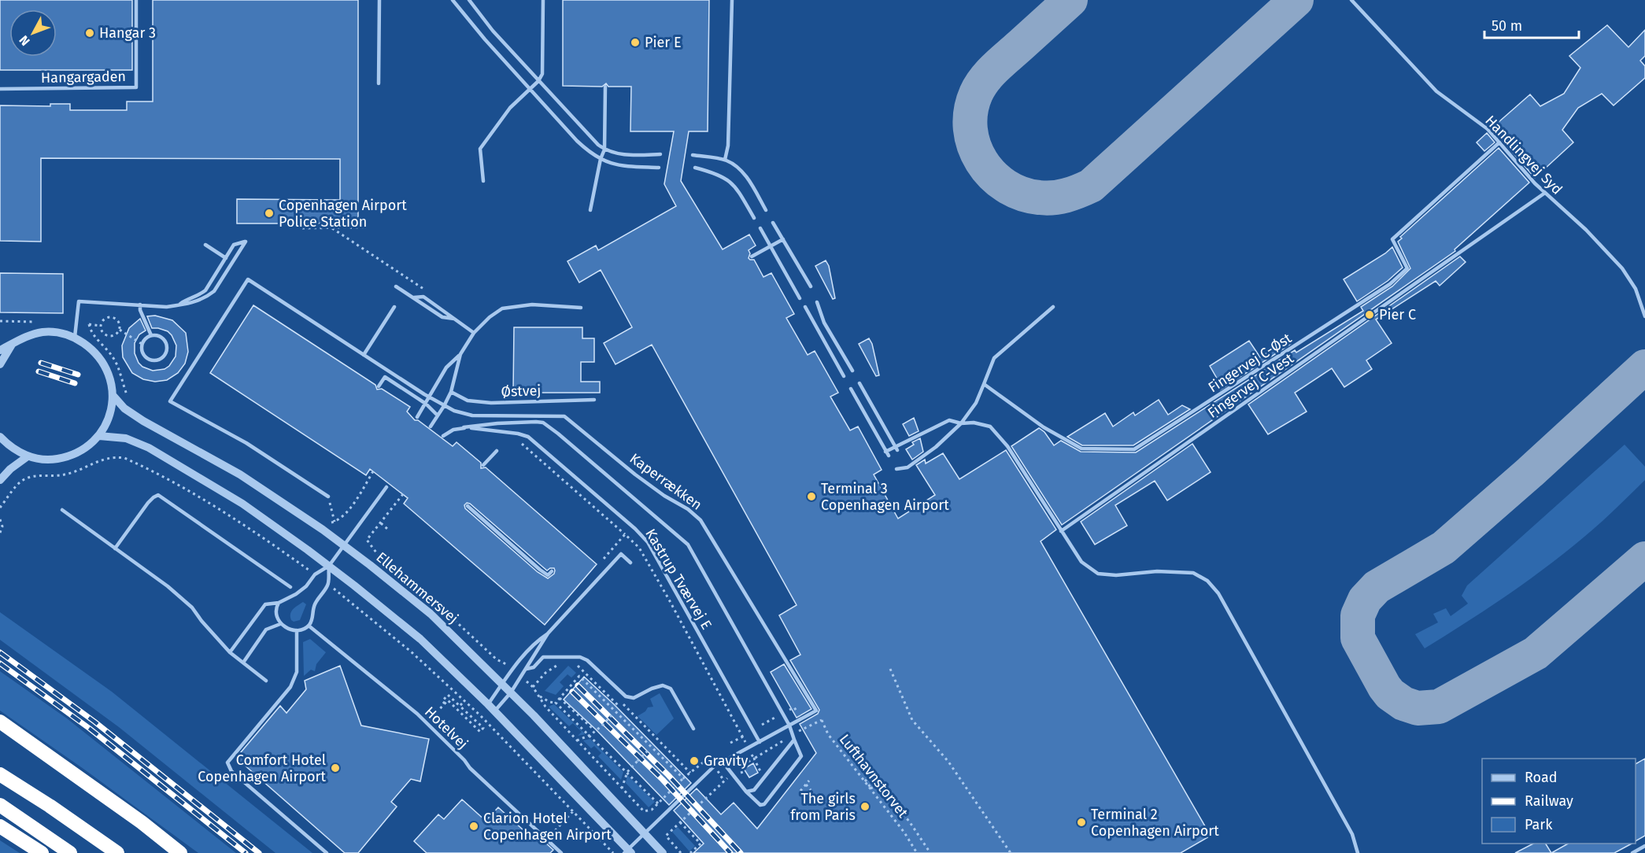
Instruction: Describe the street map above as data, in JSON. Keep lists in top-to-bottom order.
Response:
{
  "streets": {
    "street": ["Ellehammersvej"],
    "lane": [
      "Hangargaden",
      "Handlingvej Syd",
      "Fingervej C-Øst",
      "Fingervej C-Vest",
      "Østvej",
      "Kaperrækken",
      "Kastrup Tværvej E",
      "Hotelvej"
    ],
    "path": ["Lufthavnstorvet"]
  },
  "crossings": [
    ["Handlingvej Syd", "Fingervej C-Øst"],
    ["Handlingvej Syd", "Fingervej C-Vest"],
    ["Kaperrækken", "Lufthavnstorvet"]
  ],
  "places": [
    "Hangar 3",
    "Pier E",
    "Copenhagen Airport Police Station",
    "Pier C",
    "Terminal 3 Copenhagen Airport",
    "Gravity",
    "Comfort Hotel Copenhagen Airport",
    "The girls from Paris",
    "Terminal 2 Copenhagen Airport",
    "Clarion Hotel Copenhagen Airport"
  ],
  "legend": ["Road", "Railway", "Park"],
  "scale_bar": "50 m",
  "north": "bottom left"
}
